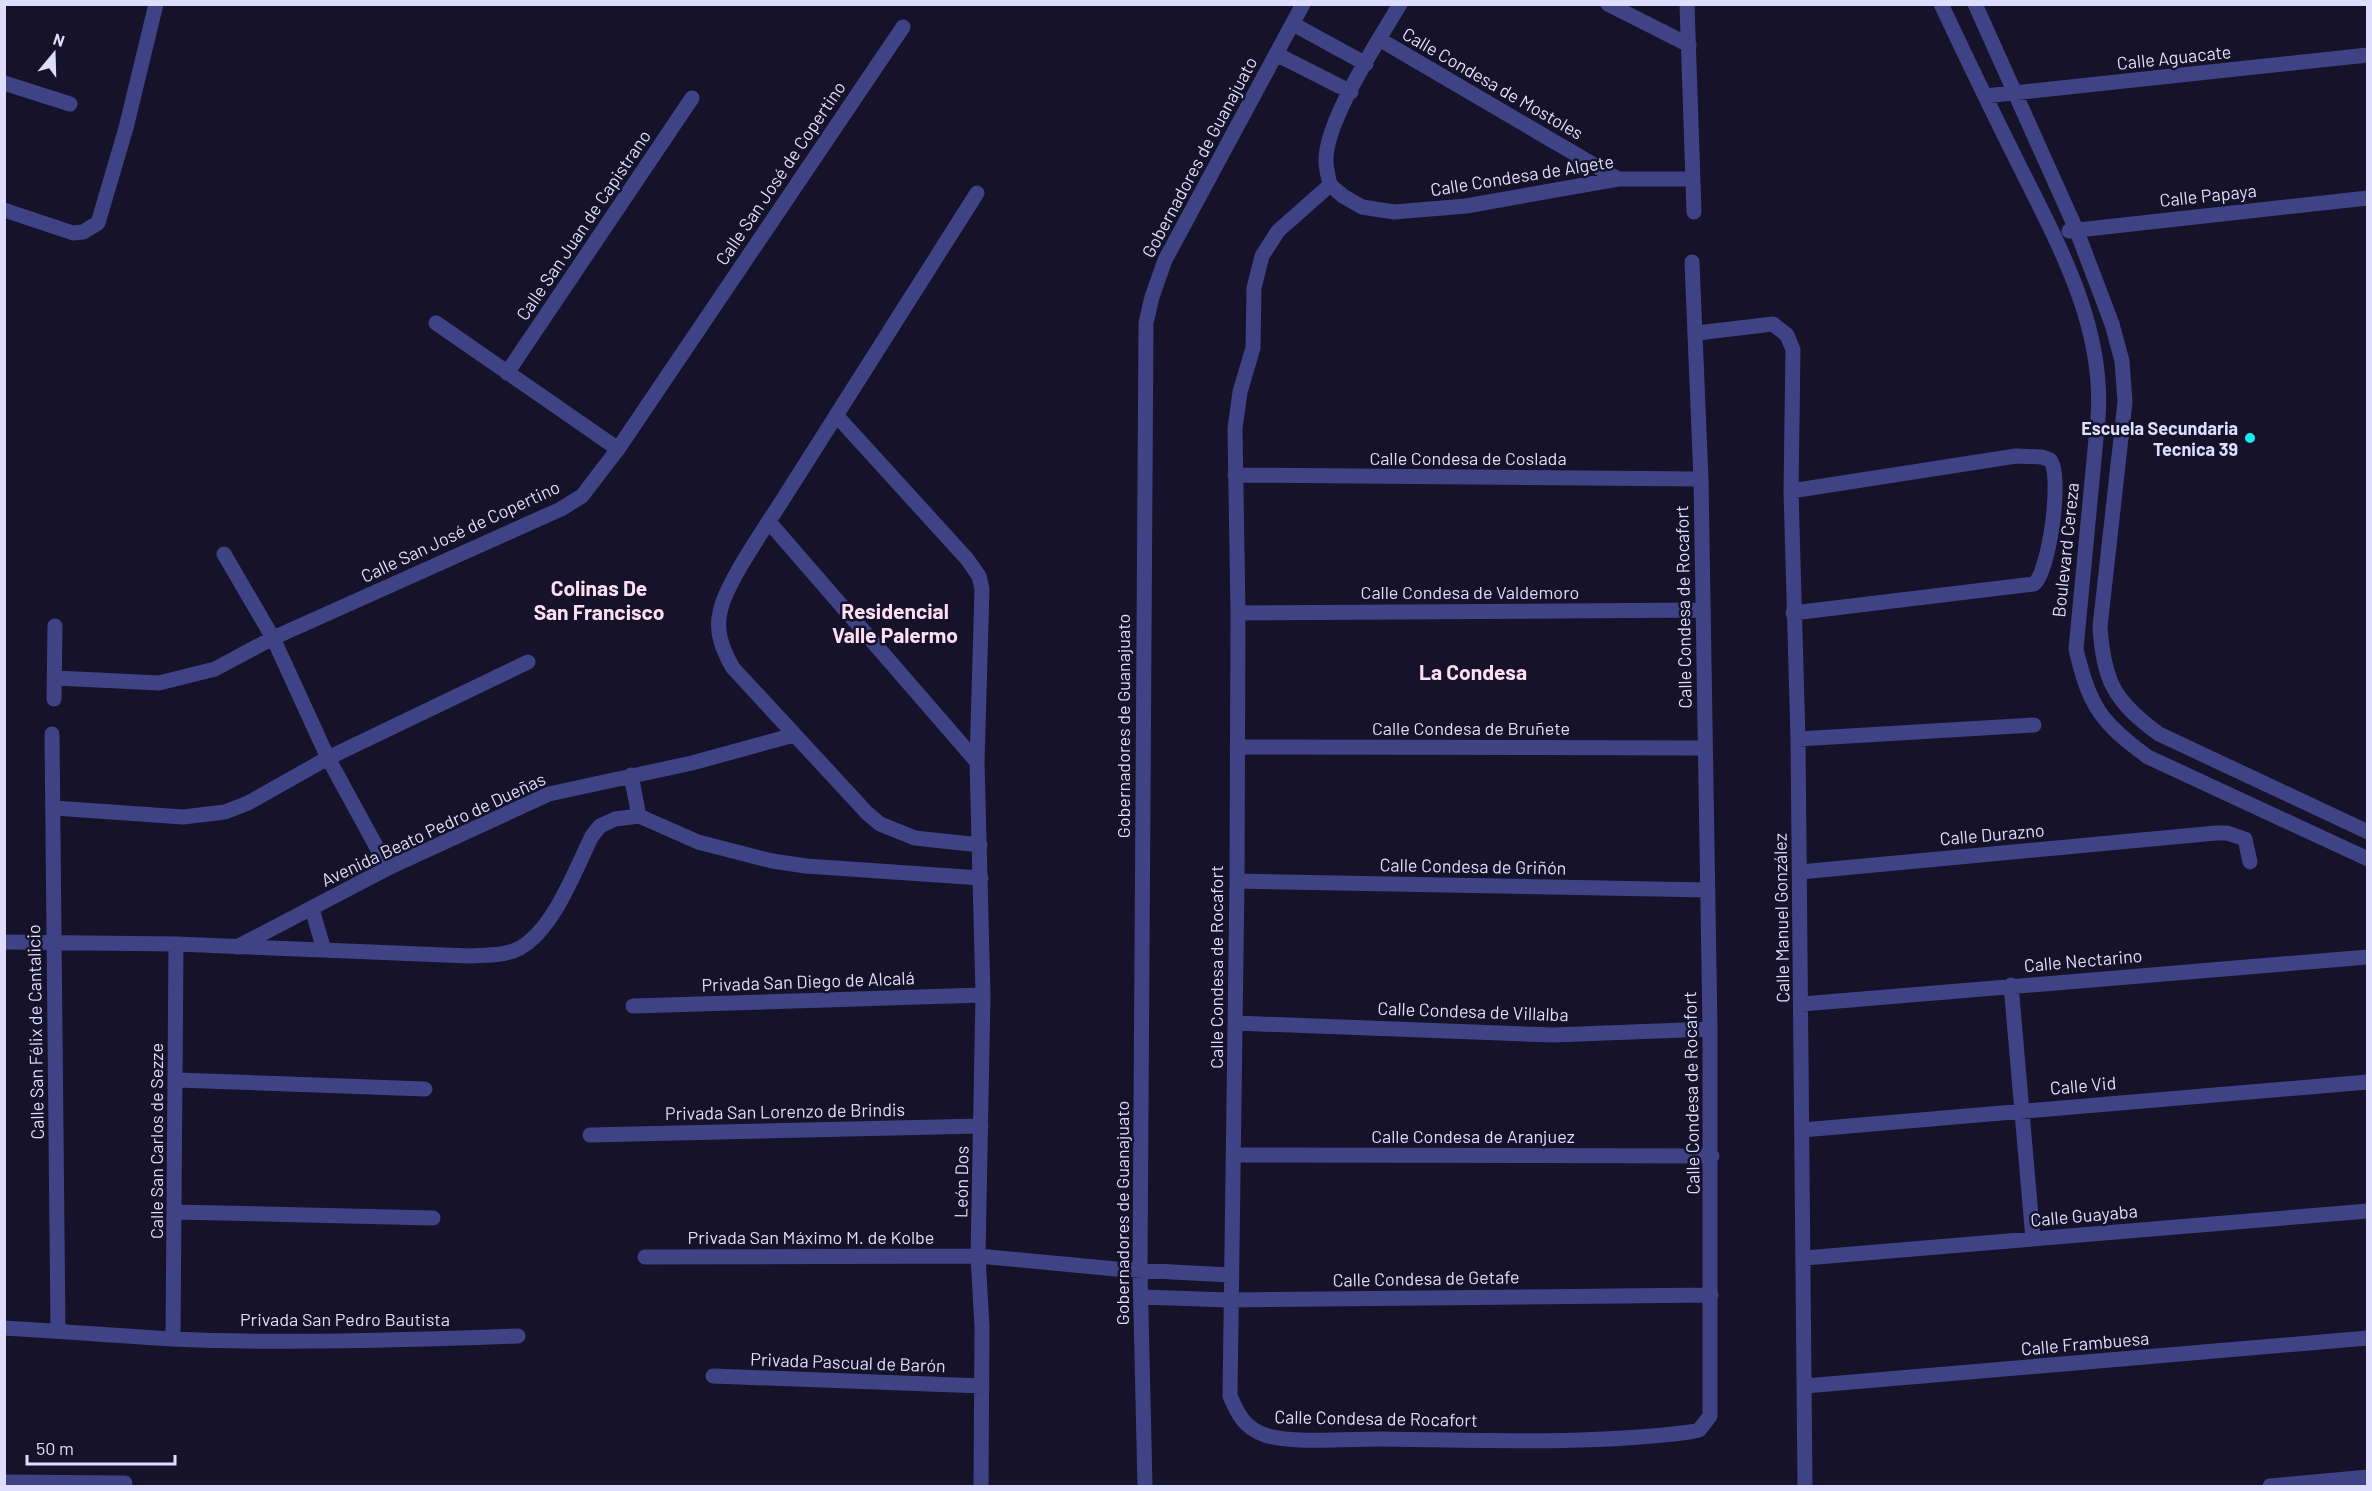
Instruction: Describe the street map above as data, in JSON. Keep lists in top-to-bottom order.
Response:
{
  "streets": {
    "street": [
      "Calle Aguacate",
      "Calle Condesa de Mostoles",
      "Gobernadores de Guanajuato",
      "Calle San José de Copertino",
      "Calle Condesa de Algete",
      "Calle Papaya",
      "Calle San Juan de Capistrano",
      "Calle Condesa de Coslada",
      "Boulevard Cereza",
      "Calle Condesa de Valdemoro",
      "Calle Condesa de Rocafort",
      "Calle Condesa de Bruñete",
      "Avenida Beato Pedro de Dueñas",
      "Calle Durazno",
      "Calle Condesa de Griñón",
      "Calle Manuel González",
      "Calle Nectarino",
      "Privada San Diego de Alcalá",
      "Calle Condesa de Villalba",
      "Calle San Félix de Cantalicio",
      "Calle Vid",
      "Privada San Lorenzo de Brindis",
      "Calle Condesa de Aranjuez",
      "Calle San Carlos de Sezze",
      "León Dos",
      "Calle Guayaba",
      "Privada San Máximo M. de Kolbe",
      "Calle Condesa de Getafe",
      "Privada San Pedro Bautista",
      "Calle Frambuesa",
      "Privada Pascual de Barón"
    ]
  },
  "crossings": [
    ["Calle Aguacate", "Boulevard Cereza"],
    ["Calle Condesa de Mostoles", "Calle Condesa de Algete"],
    ["Gobernadores de Guanajuato", "Privada San Máximo M. de Kolbe"],
    ["Gobernadores de Guanajuato", "Calle Condesa de Getafe"],
    ["Calle Condesa de Algete", "Calle Condesa de Rocafort"],
    ["Calle Papaya", "Boulevard Cereza"],
    ["Calle Condesa de Coslada", "Calle Condesa de Rocafort"],
    ["Calle Condesa de Valdemoro", "Calle Condesa de Rocafort"],
    ["Calle Condesa de Rocafort", "Calle Condesa de Bruñete"],
    ["Calle Condesa de Rocafort", "Calle Condesa de Griñón"],
    ["Calle Condesa de Rocafort", "Calle Manuel González"],
    ["Calle Condesa de Rocafort", "Calle Condesa de Villalba"],
    ["Calle Condesa de Rocafort", "Calle Condesa de Aranjuez"],
    ["Calle Condesa de Rocafort", "Calle Condesa de Getafe"],
    ["Avenida Beato Pedro de Dueñas", "Calle San Félix de Cantalicio"],
    ["Avenida Beato Pedro de Dueñas", "Calle San Carlos de Sezze"],
    ["Calle Durazno", "Calle Manuel González"],
    ["Calle Manuel González", "Calle Nectarino"],
    ["Calle Manuel González", "Calle Vid"],
    ["Calle Manuel González", "Calle Guayaba"],
    ["Calle Manuel González", "Calle Frambuesa"],
    ["Privada San Diego de Alcalá", "León Dos"],
    ["Calle San Félix de Cantalicio", "Privada San Pedro Bautista"],
    ["Privada San Lorenzo de Brindis", "León Dos"],
    ["Calle San Carlos de Sezze", "Privada San Pedro Bautista"],
    ["León Dos", "Privada San Máximo M. de Kolbe"],
    ["León Dos", "Privada Pascual de Barón"]
  ],
  "districts": ["Colinas De San Francisco", "Residencial Valle Palermo", "La Condesa"],
  "places": ["Escuela Secundaria Tecnica 39"],
  "scale_bar": "50 m",
  "north": "top"
}
